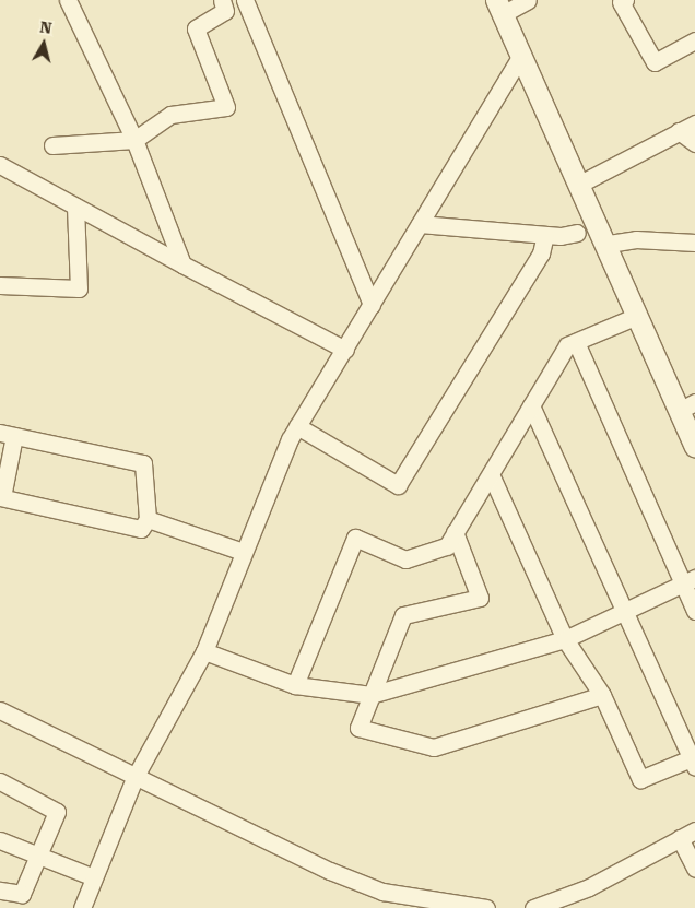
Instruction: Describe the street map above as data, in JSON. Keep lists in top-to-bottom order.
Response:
{
  "north": "top"
}
